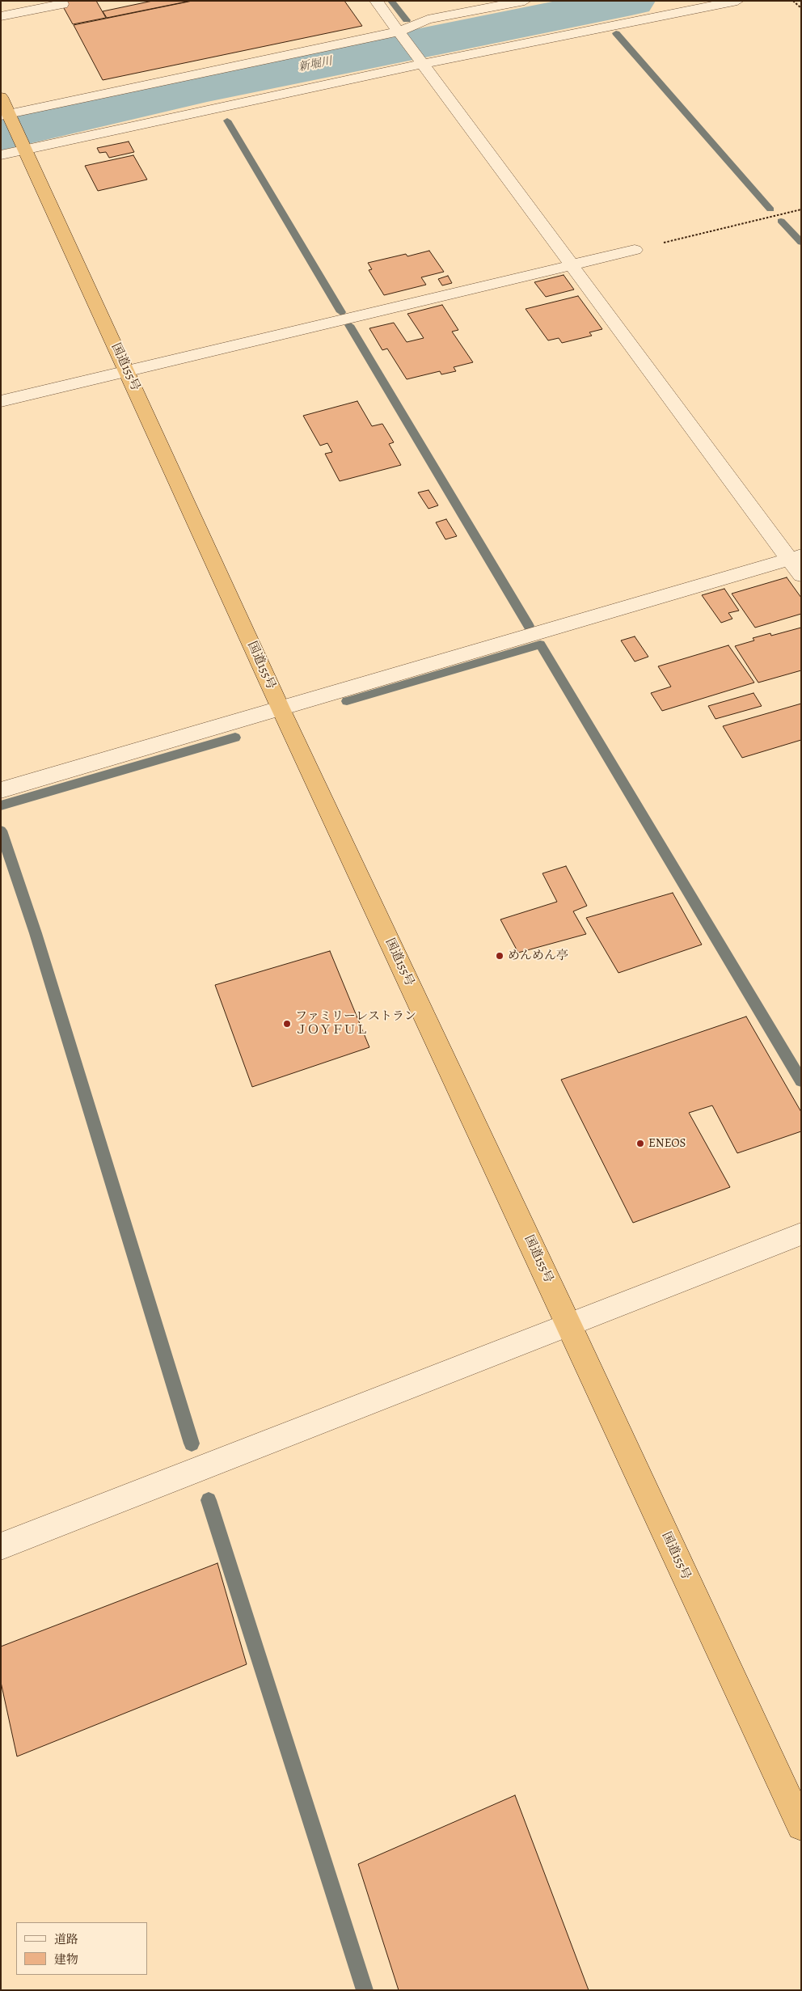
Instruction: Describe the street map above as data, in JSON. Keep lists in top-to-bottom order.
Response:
{
  "streets": {
    "highway": ["国道155号"]
  },
  "water": ["新堀川"],
  "places": ["めんめん亭", "ファミリーレストラン ＪＯＹＦＵＬ", "ENEOS"],
  "legend": ["道路", "建物"]
}
